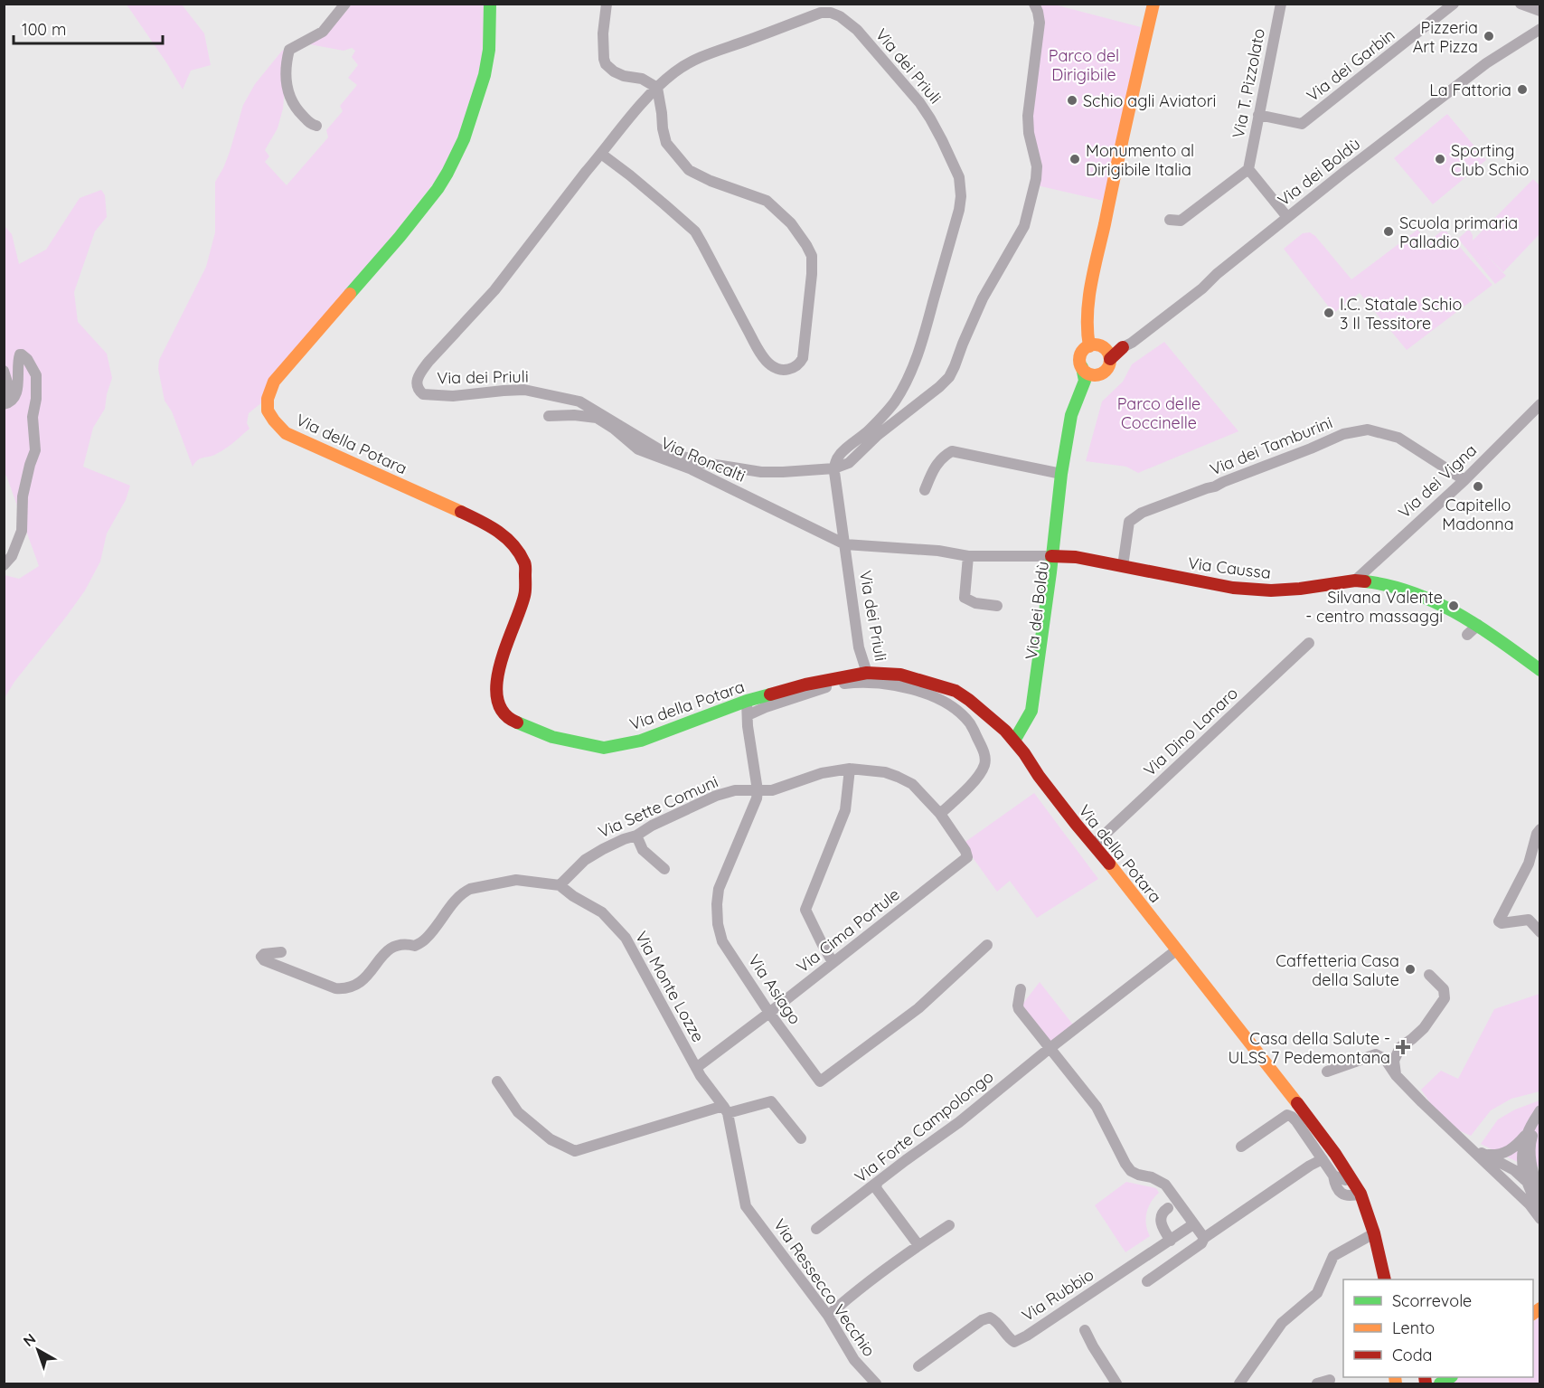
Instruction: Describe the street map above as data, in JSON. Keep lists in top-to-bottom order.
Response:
{
  "streets": {
    "street": [
      "Via dei Garbin",
      "Via dei Priuli",
      "Via T. Pizzolato",
      "Via dei Boldù",
      "Via della Potara",
      "Via dei Tamburini",
      "Via Roncalti",
      "Via dei Vigna",
      "Via Caussa",
      "Via Dino Lanaro",
      "Via Sette Comuni",
      "Via Cima Portule",
      "Via Monte Lozze",
      "Via Asiago",
      "Via Forte Campolongo",
      "Via Ressecco Vecchio",
      "Via Rubbio"
    ]
  },
  "crossings": [
    ["Via dei Garbin", "Via T. Pizzolato"],
    ["Via dei Priuli", "Via della Potara"],
    ["Via dei Priuli", "Via Roncalti"],
    ["Via dei Priuli", "Via Caussa"],
    ["Via dei Boldù", "Via della Potara"],
    ["Via dei Boldù", "Via Caussa"],
    ["Via della Potara", "Via Dino Lanaro"],
    ["Via della Potara", "Via Asiago"],
    ["Via della Potara", "Via Forte Campolongo"],
    ["Via dei Tamburini", "Via dei Vigna"],
    ["Via dei Tamburini", "Via Caussa"],
    ["Via Roncalti", "Via Caussa"],
    ["Via dei Vigna", "Via Caussa"],
    ["Via Sette Comuni", "Via Cima Portule"],
    ["Via Sette Comuni", "Via Monte Lozze"],
    ["Via Sette Comuni", "Via Asiago"],
    ["Via Cima Portule", "Via Monte Lozze"],
    ["Via Cima Portule", "Via Asiago"],
    ["Via Monte Lozze", "Via Ressecco Vecchio"]
  ],
  "parks": ["Parco del Dirigibile", "Parco delle Coccinelle"],
  "places": {
    "other": [
      "Pizzeria Art Pizza",
      "La Fattoria",
      "Schio agli Aviatori",
      "Monumento al Dirigibile Italia",
      "Sporting Club Schio",
      "Scuola primaria Palladio",
      "I.C. Statale Schio 3 Il Tessitore",
      "Capitello Madonna",
      "Silvana Valente - centro massaggi",
      "Caffetteria Casa della Salute"
    ],
    "health": ["Casa della Salute - ULSS 7 Pedemontana"]
  },
  "legend": ["Scorrevole", "Lento", "Coda"],
  "scale_bar": "100 m",
  "north": "top left"
}
